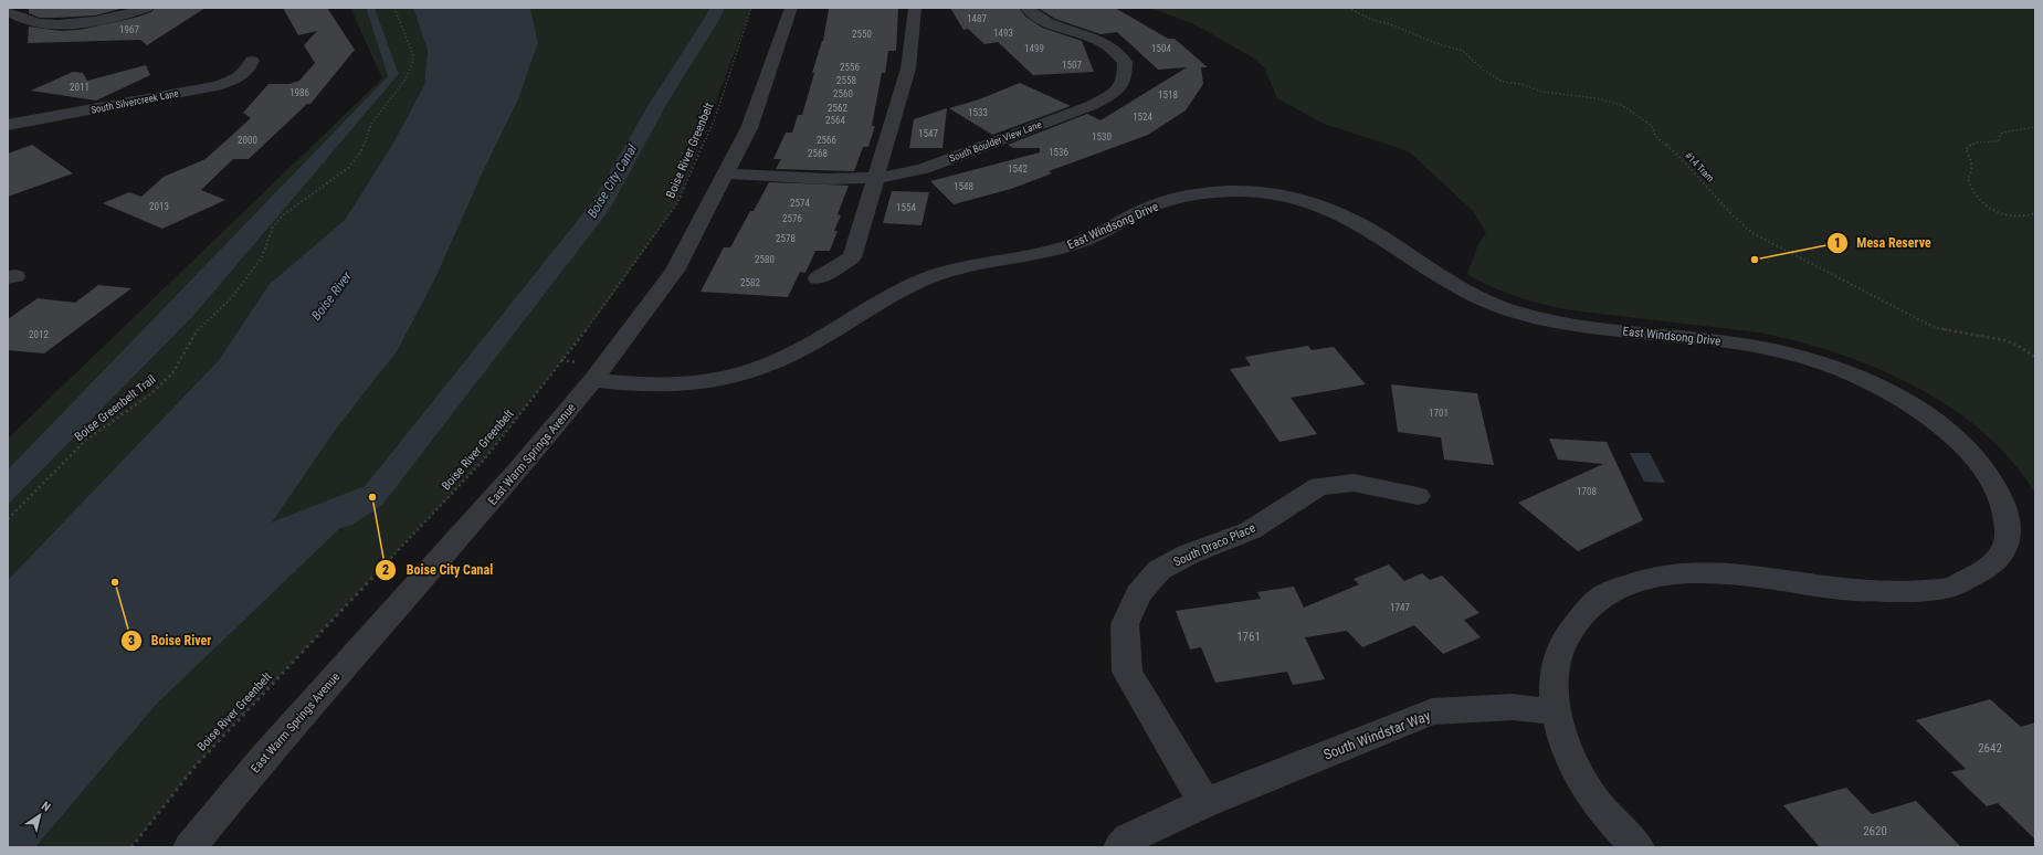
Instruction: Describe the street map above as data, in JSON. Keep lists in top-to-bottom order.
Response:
{
  "streets": {
    "street": [
      "South Silvercreek Lane",
      "South Boulder View Lane",
      "East Windsong Drive",
      "East Warm Springs Avenue",
      "South Draco Place",
      "South Windstar Way"
    ],
    "path": ["Boise River Greenbelt", "#14 Tram", "Boise Greenbelt Trail"]
  },
  "crossings": [
    ["South Boulder View Lane", "East Warm Springs Avenue"],
    ["East Windsong Drive", "East Warm Springs Avenue"],
    ["East Windsong Drive", "South Windstar Way"],
    ["South Draco Place", "South Windstar Way"]
  ],
  "water": ["Boise City Canal", "Boise River"],
  "places": ["Mesa Reserve", "Boise City Canal", "Boise River"],
  "house_numbers": [
    "1487",
    "1967",
    "1493",
    "2550",
    "1499",
    "1504",
    "1507",
    "2556",
    "2558",
    "2011",
    "1986",
    "2560",
    "1518",
    "2562",
    "1533",
    "1524",
    "2564",
    "1547",
    "1530",
    "2000",
    "2566",
    "1536",
    "2568",
    "1542",
    "1548",
    "2574",
    "2013",
    "1554",
    "2576",
    "2578",
    "2580",
    "2582",
    "2012",
    "1701",
    "1708",
    "1747",
    "1761",
    "2642",
    "2620"
  ],
  "north": "top right"
}
